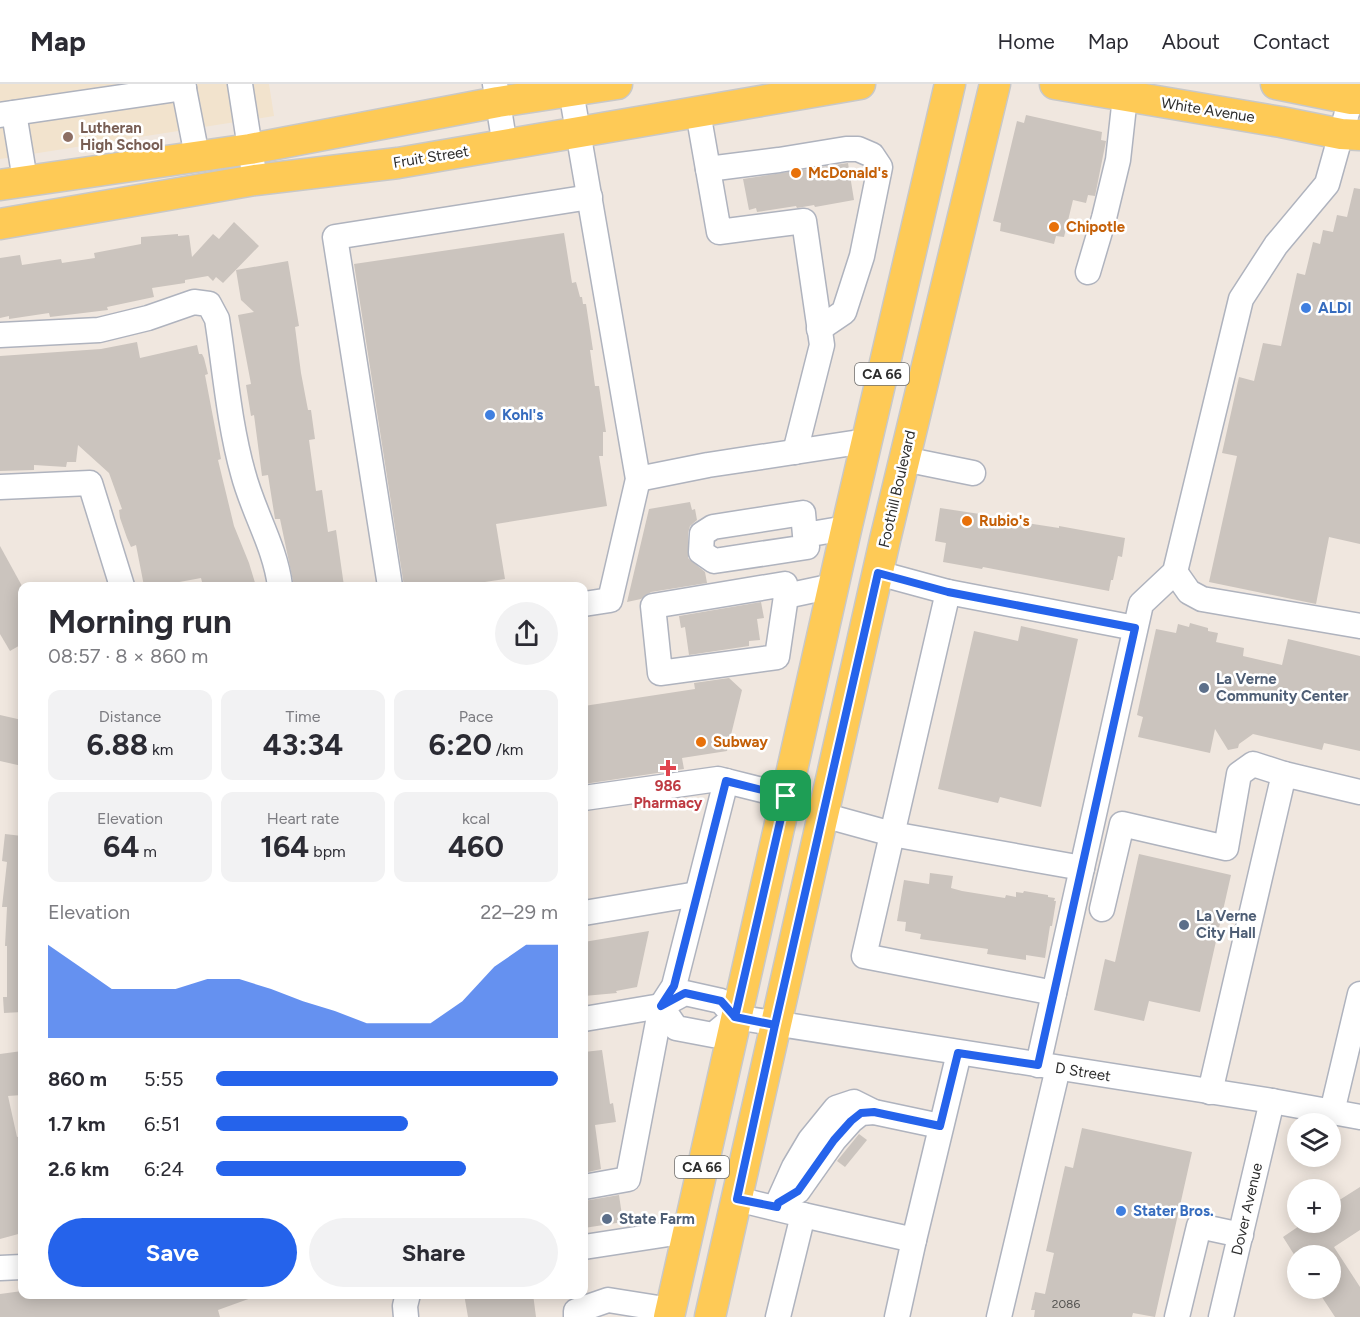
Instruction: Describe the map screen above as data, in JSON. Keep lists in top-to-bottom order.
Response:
{
  "streets": {
    "main road": [
      "White Avenue",
      "Fruit Street",
      "CA 66",
      "Foothill Boulevard"
    ],
    "street": ["D Street", "Dover Avenue"]
  },
  "crossings": [
    ["CA 66", "D Street"],
    ["Foothill Boulevard", "D Street"],
    ["D Street", "Dover Avenue"]
  ],
  "places": {
    "other": [
      "Lutheran High School",
      "McDonald's",
      "Chipotle",
      "ALDI",
      "Kohl's",
      "Rubio's",
      "La Verne Community Center",
      "Subway",
      "La Verne City Hall",
      "Stater Bros.",
      "State Farm"
    ],
    "health": ["986 Pharmacy"]
  },
  "house_numbers": ["2086"],
  "page": {
    "header": "Map",
    "nav": [
      "Home",
      "Map",
      "About",
      "Contact"
    ],
    "heading": ["Morning run", "08:57 · 8 × 860 m"],
    "stats": [
      ["Distance", "6.88 km"],
      ["Time", "43:34"],
      ["Pace", "6:20 /km"],
      ["Elevation", "64 m"],
      ["Heart rate", "164 bpm"],
      ["kcal", "460"]
    ],
    "chart": ["Elevation", "22–29 m"],
    "list": [
      {
        "name": "860 m",
        "note": "5:55"
      },
      {
        "name": "1.7 km",
        "note": "6:51"
      },
      {
        "name": "2.6 km",
        "note": "6:24"
      }
    ],
    "map_buttons": ["+", "−"],
    "buttons": ["Save", "Share"]
  }
}
